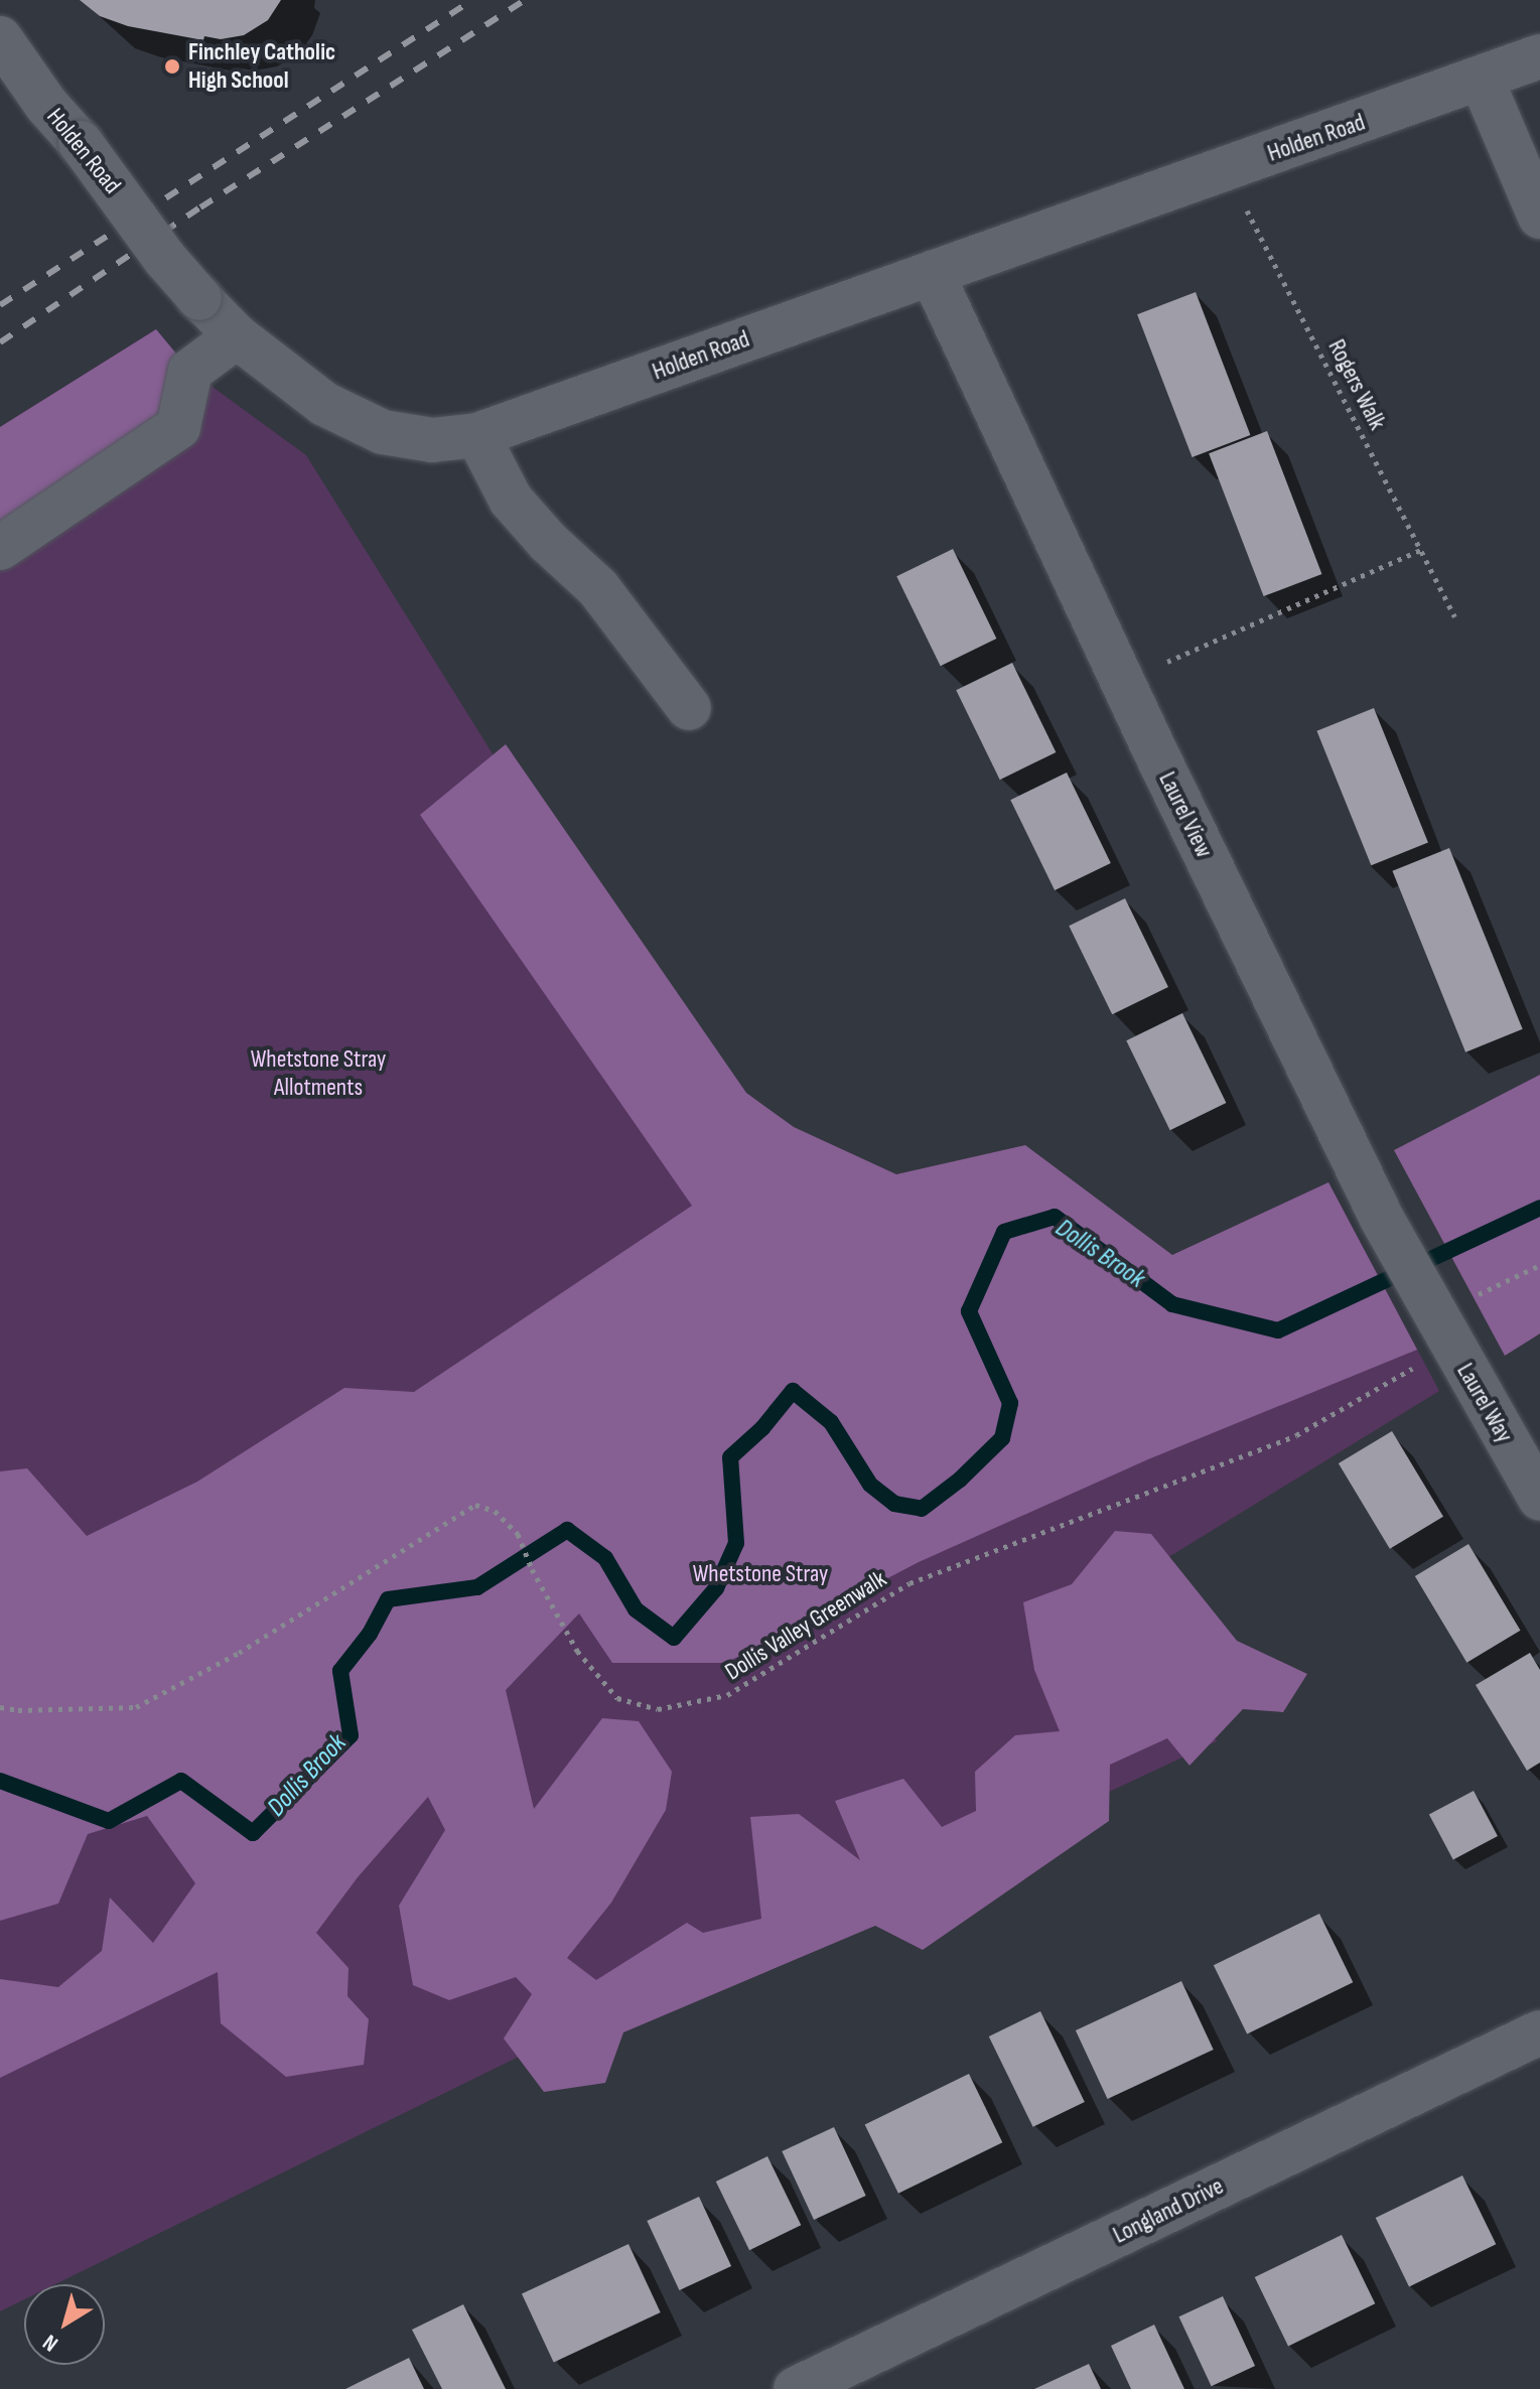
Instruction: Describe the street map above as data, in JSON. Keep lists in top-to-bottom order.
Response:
{
  "streets": {
    "street": [
      "Holden Road",
      "Laurel View",
      "Laurel Way",
      "Longland Drive"
    ],
    "path": ["Rogers Walk", "Dollis Valley Greenwalk"]
  },
  "crossings": [
    ["Holden Road", "Rogers Walk"],
    ["Holden Road", "Laurel View"],
    ["Laurel View", "Laurel Way"],
    ["Laurel View", "Dollis Valley Greenwalk"],
    ["Laurel Way", "Dollis Valley Greenwalk"]
  ],
  "water": ["Dollis Brook"],
  "parks": ["Whetstone Stray Allotments", "Whetstone Stray"],
  "places": ["Finchley Catholic High School"],
  "north": "bottom left"
}
